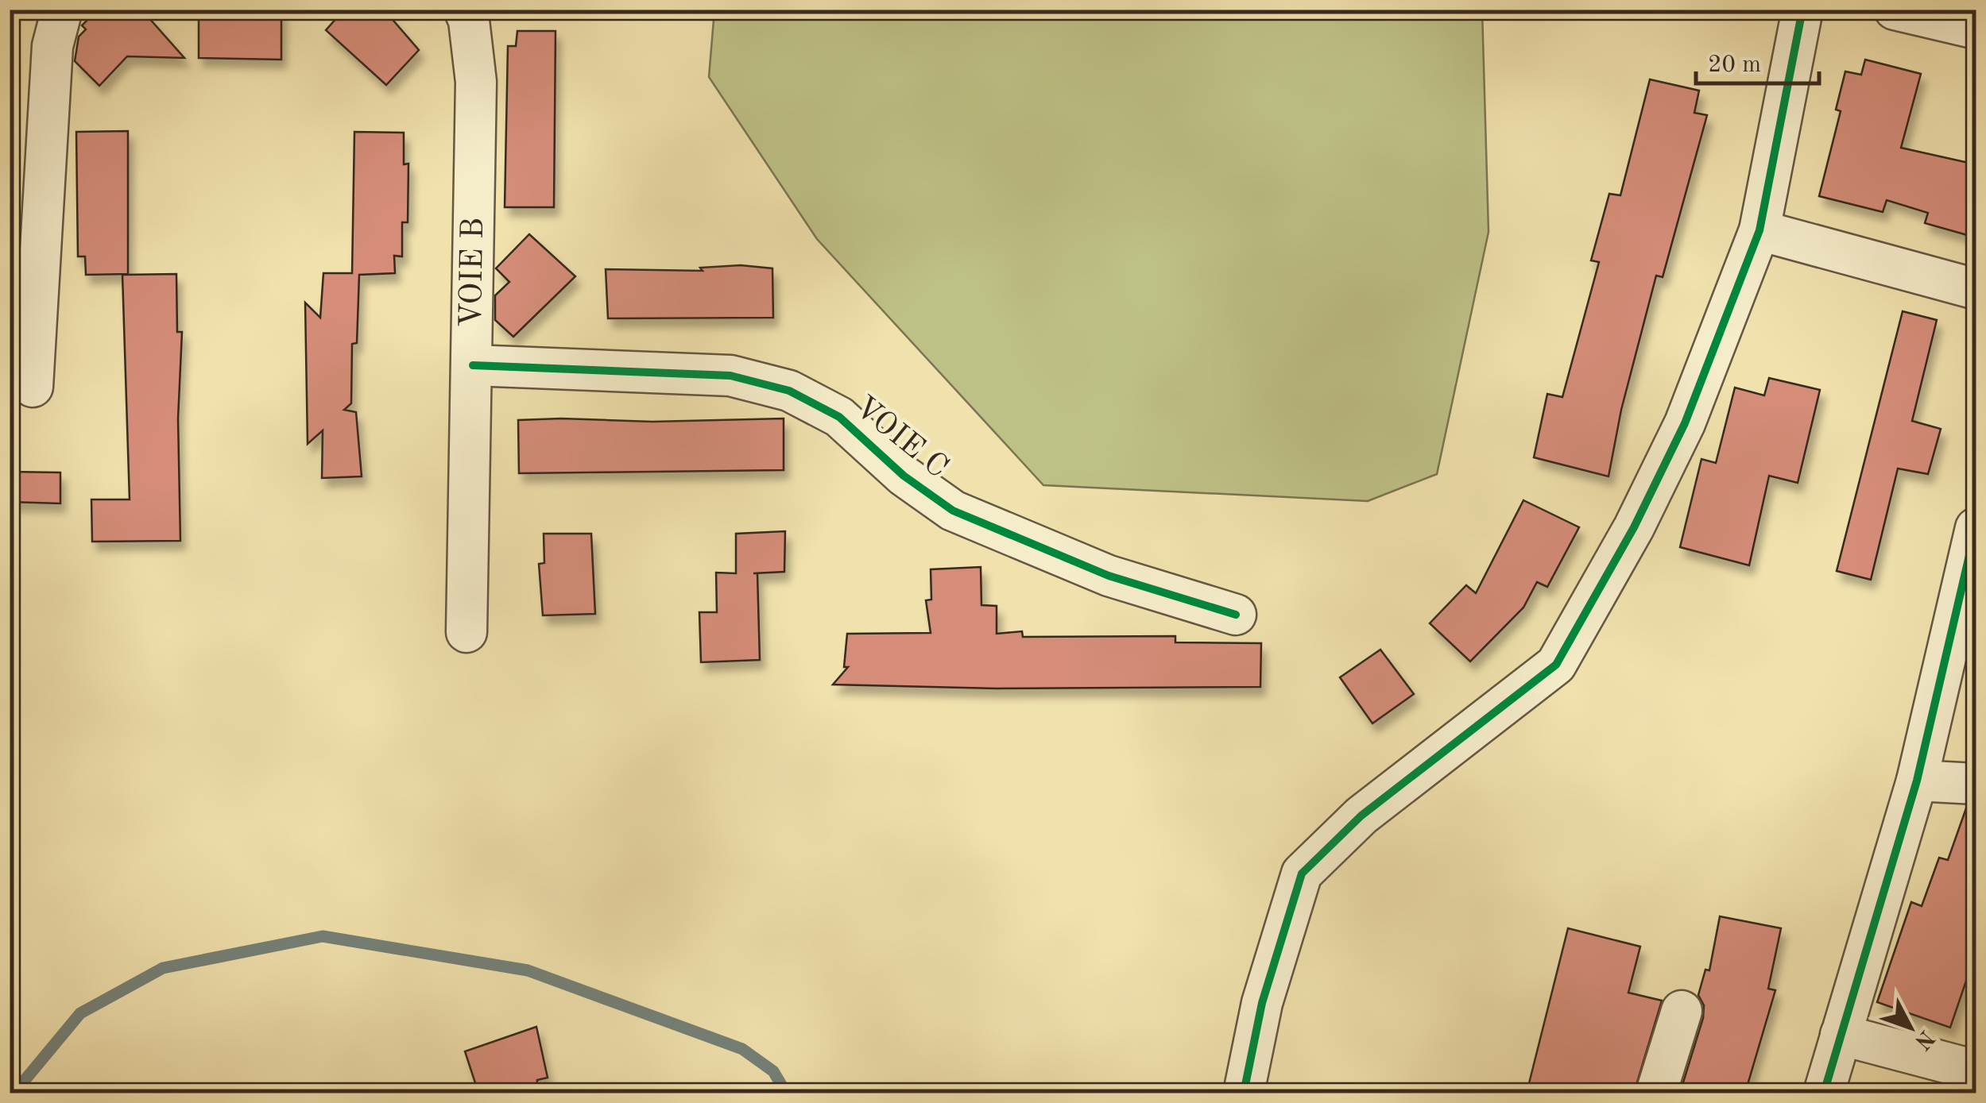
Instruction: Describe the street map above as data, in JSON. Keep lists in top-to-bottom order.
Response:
{
  "streets": {
    "street": ["VOIE B", "VOIE C"]
  },
  "crossings": [
    ["VOIE B", "VOIE C"]
  ],
  "scale_bar": "20 m",
  "north": "bottom right"
}
